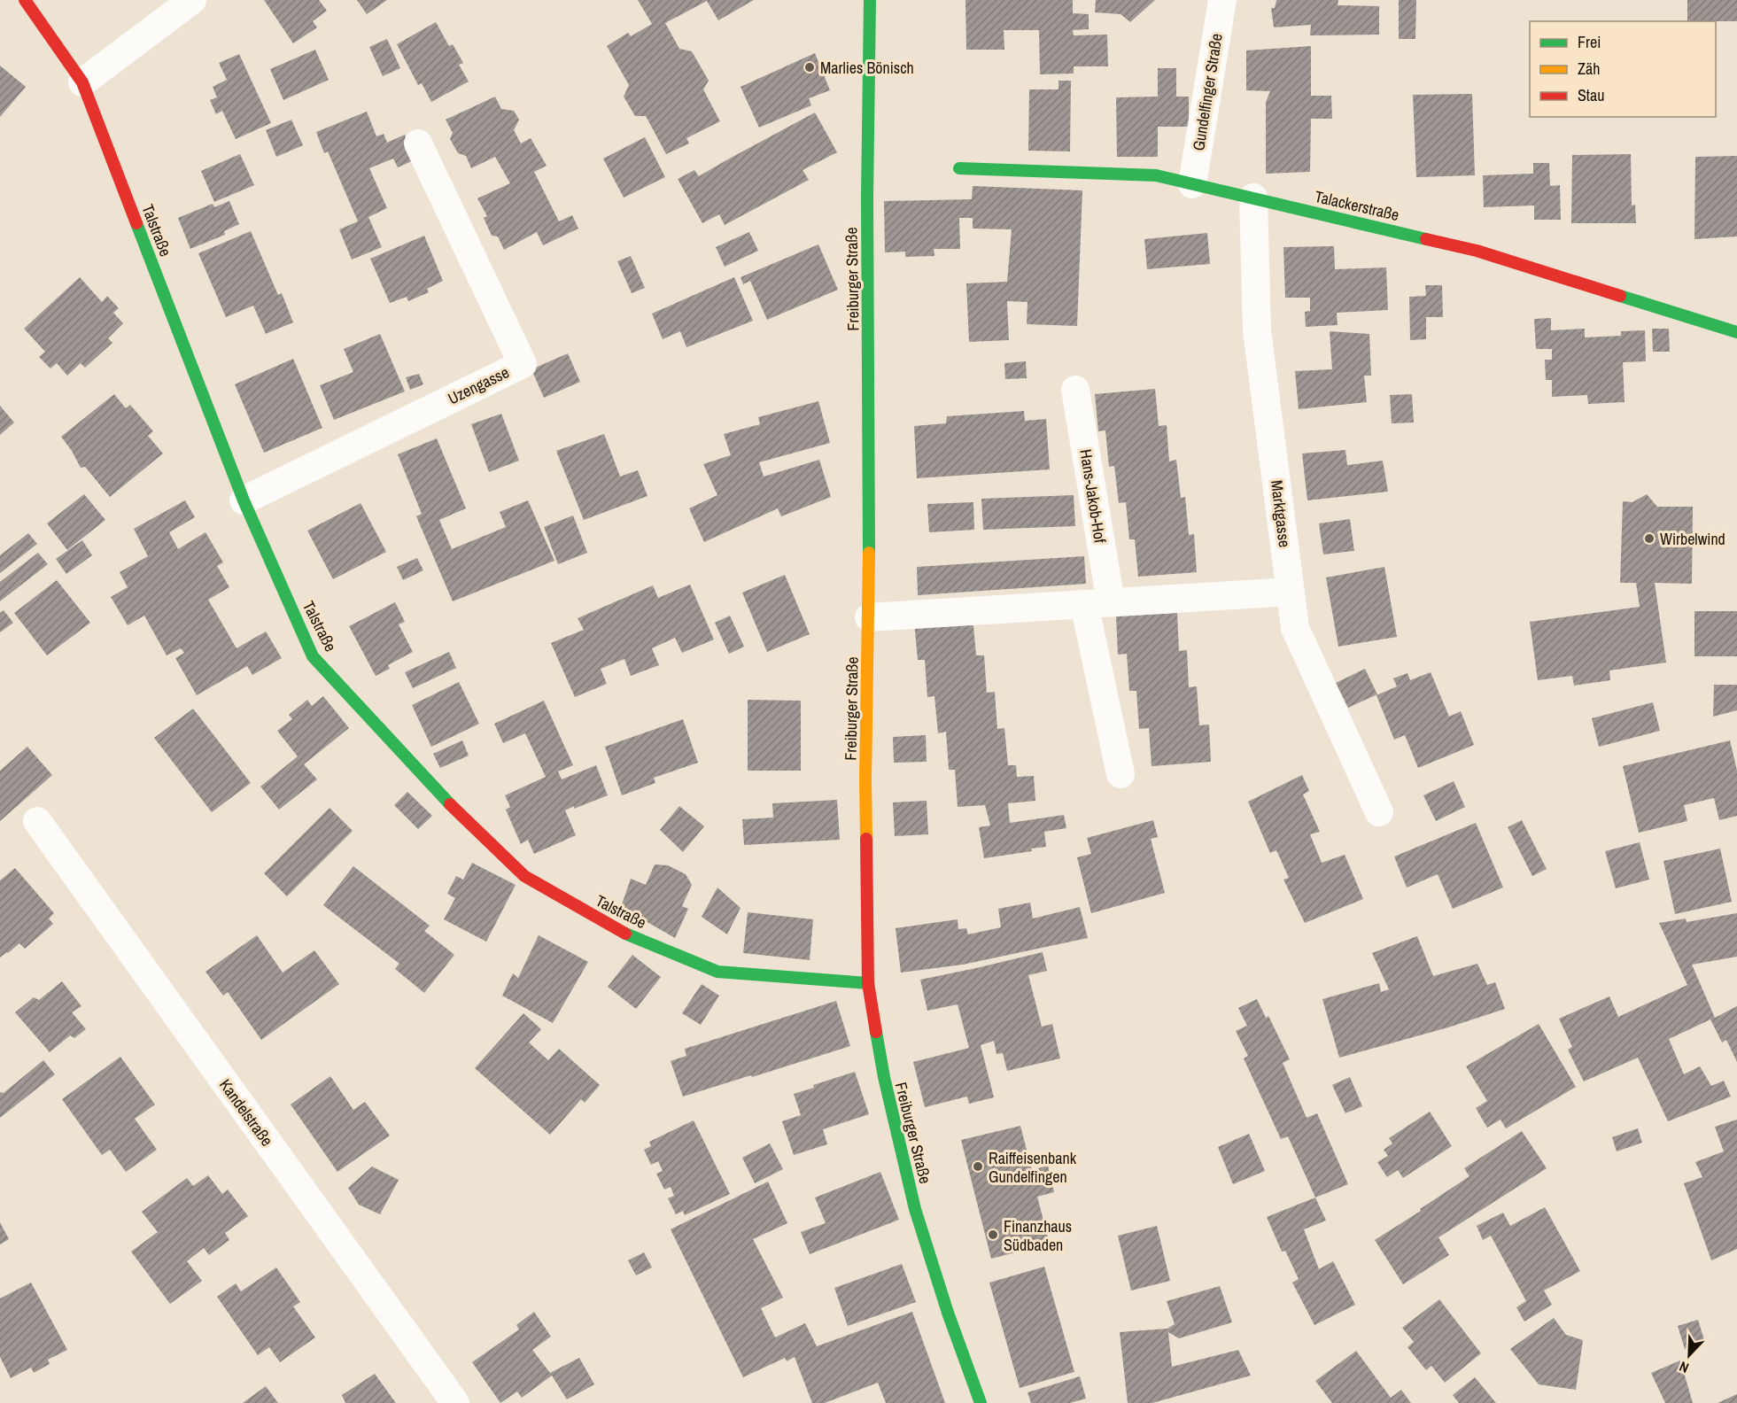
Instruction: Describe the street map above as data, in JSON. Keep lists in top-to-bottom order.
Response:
{
  "streets": {
    "street": [
      "Gundelfinger Straße",
      "Talackerstraße",
      "Talstraße",
      "Freiburger Straße",
      "Uzengasse",
      "Hans-Jakob-Hof",
      "Marktgasse",
      "Kandelstraße"
    ]
  },
  "crossings": [
    ["Gundelfinger Straße", "Talackerstraße"],
    ["Talackerstraße", "Marktgasse"],
    ["Talstraße", "Freiburger Straße"],
    ["Talstraße", "Uzengasse"]
  ],
  "places": [
    "Marlies Bönisch",
    "Wirbelwind",
    "Raiffeisenbank Gundelfingen",
    "Finanzhaus Südbaden"
  ],
  "legend": ["Frei", "Zäh", "Stau"],
  "north": "bottom left"
}
